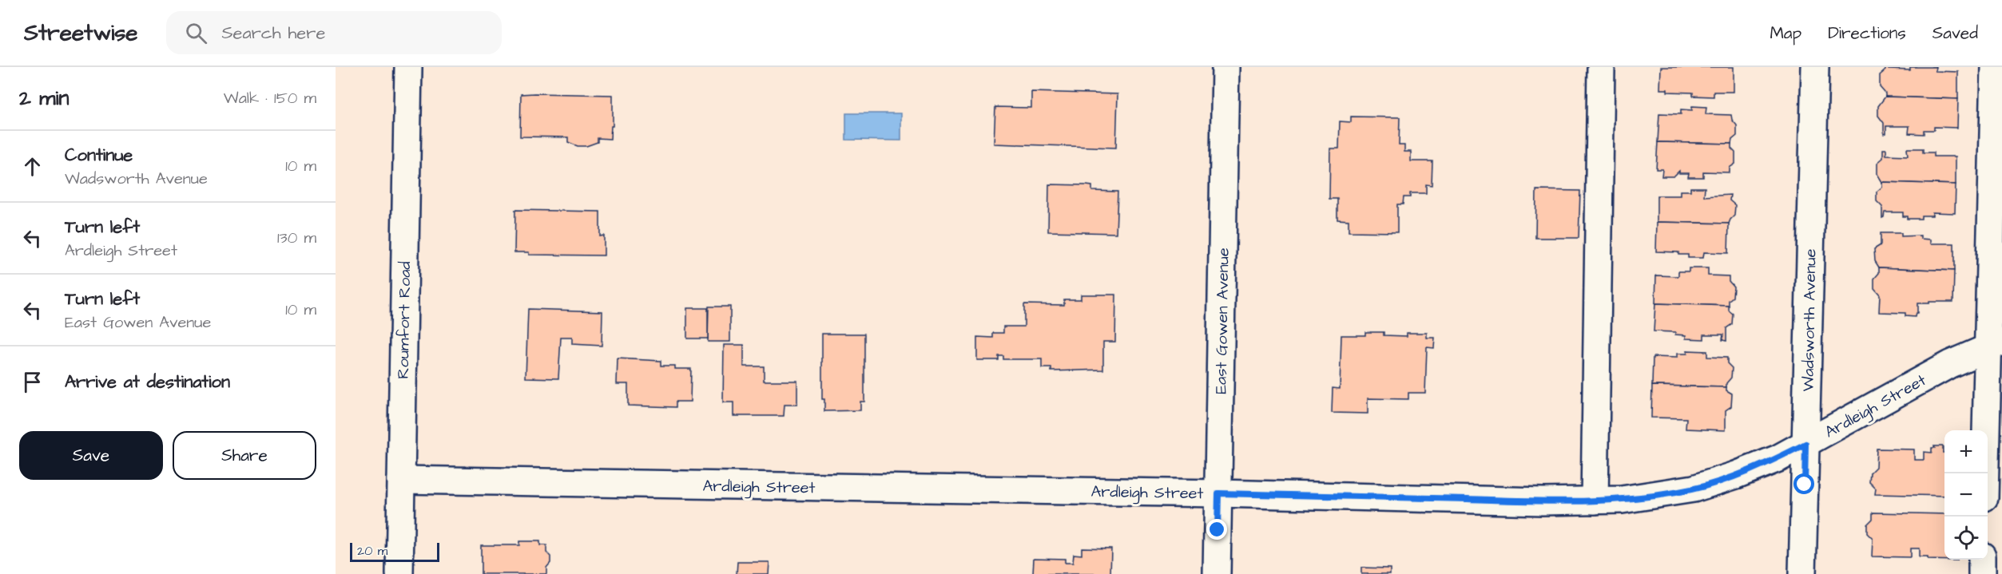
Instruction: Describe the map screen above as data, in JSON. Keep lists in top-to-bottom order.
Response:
{
  "streets": {
    "street": [
      "Roumfort Road",
      "Wadsworth Avenue",
      "East Gowen Avenue",
      "Ardleigh Street"
    ]
  },
  "crossings": [
    ["Roumfort Road", "Ardleigh Street"],
    ["Wadsworth Avenue", "Ardleigh Street"],
    ["East Gowen Avenue", "Ardleigh Street"]
  ],
  "scale_bar": "20 m",
  "page": {
    "header": "Streetwise",
    "search": "Search here",
    "nav": ["Map", "Directions", "Saved"],
    "heading": ["2 min", "Walk · 150 m"],
    "list": [
      ["Continue", "Wadsworth Avenue", "10 m"],
      ["Turn left", "Ardleigh Street", "130 m"],
      ["Turn left", "East Gowen Avenue", "10 m"],
      "Arrive at destination"
    ],
    "buttons": ["Save", "Share"],
    "map_buttons": ["+", "−"],
    "scale": "20 m"
  }
}
